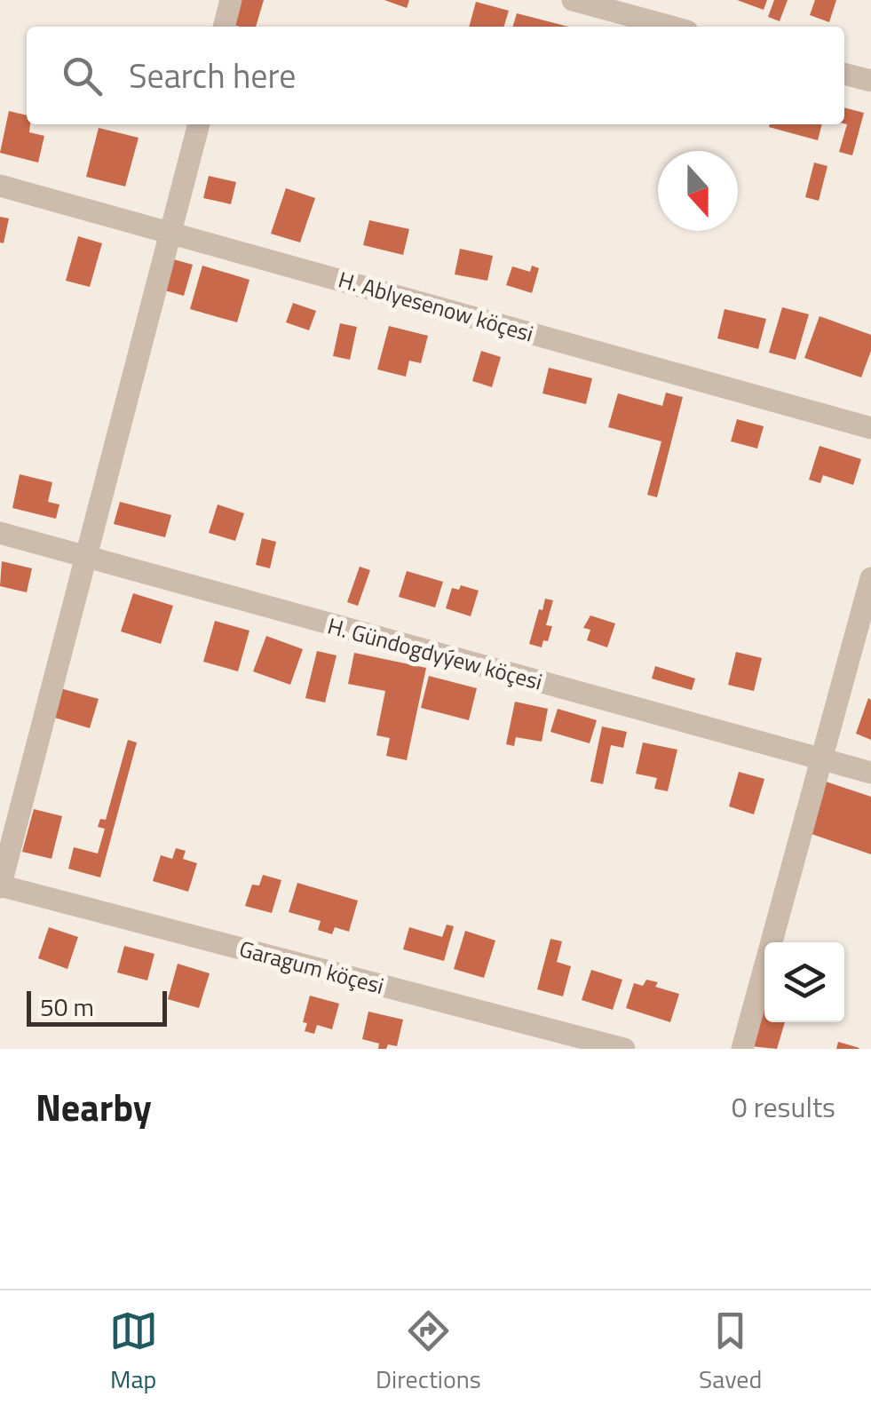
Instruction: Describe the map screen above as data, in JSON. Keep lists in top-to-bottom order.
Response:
{
  "streets": {
    "street": ["H. Ablyesenow köçesi", "H. Gündogdyýew köçesi", "Garagum köçesi"]
  },
  "scale_bar": "50 m",
  "north": "bottom",
  "page": {
    "search": "Search here",
    "scale": "50 m",
    "heading": ["Nearby", "0 results"],
    "nav": ["Map", "Directions", "Saved"]
  }
}
